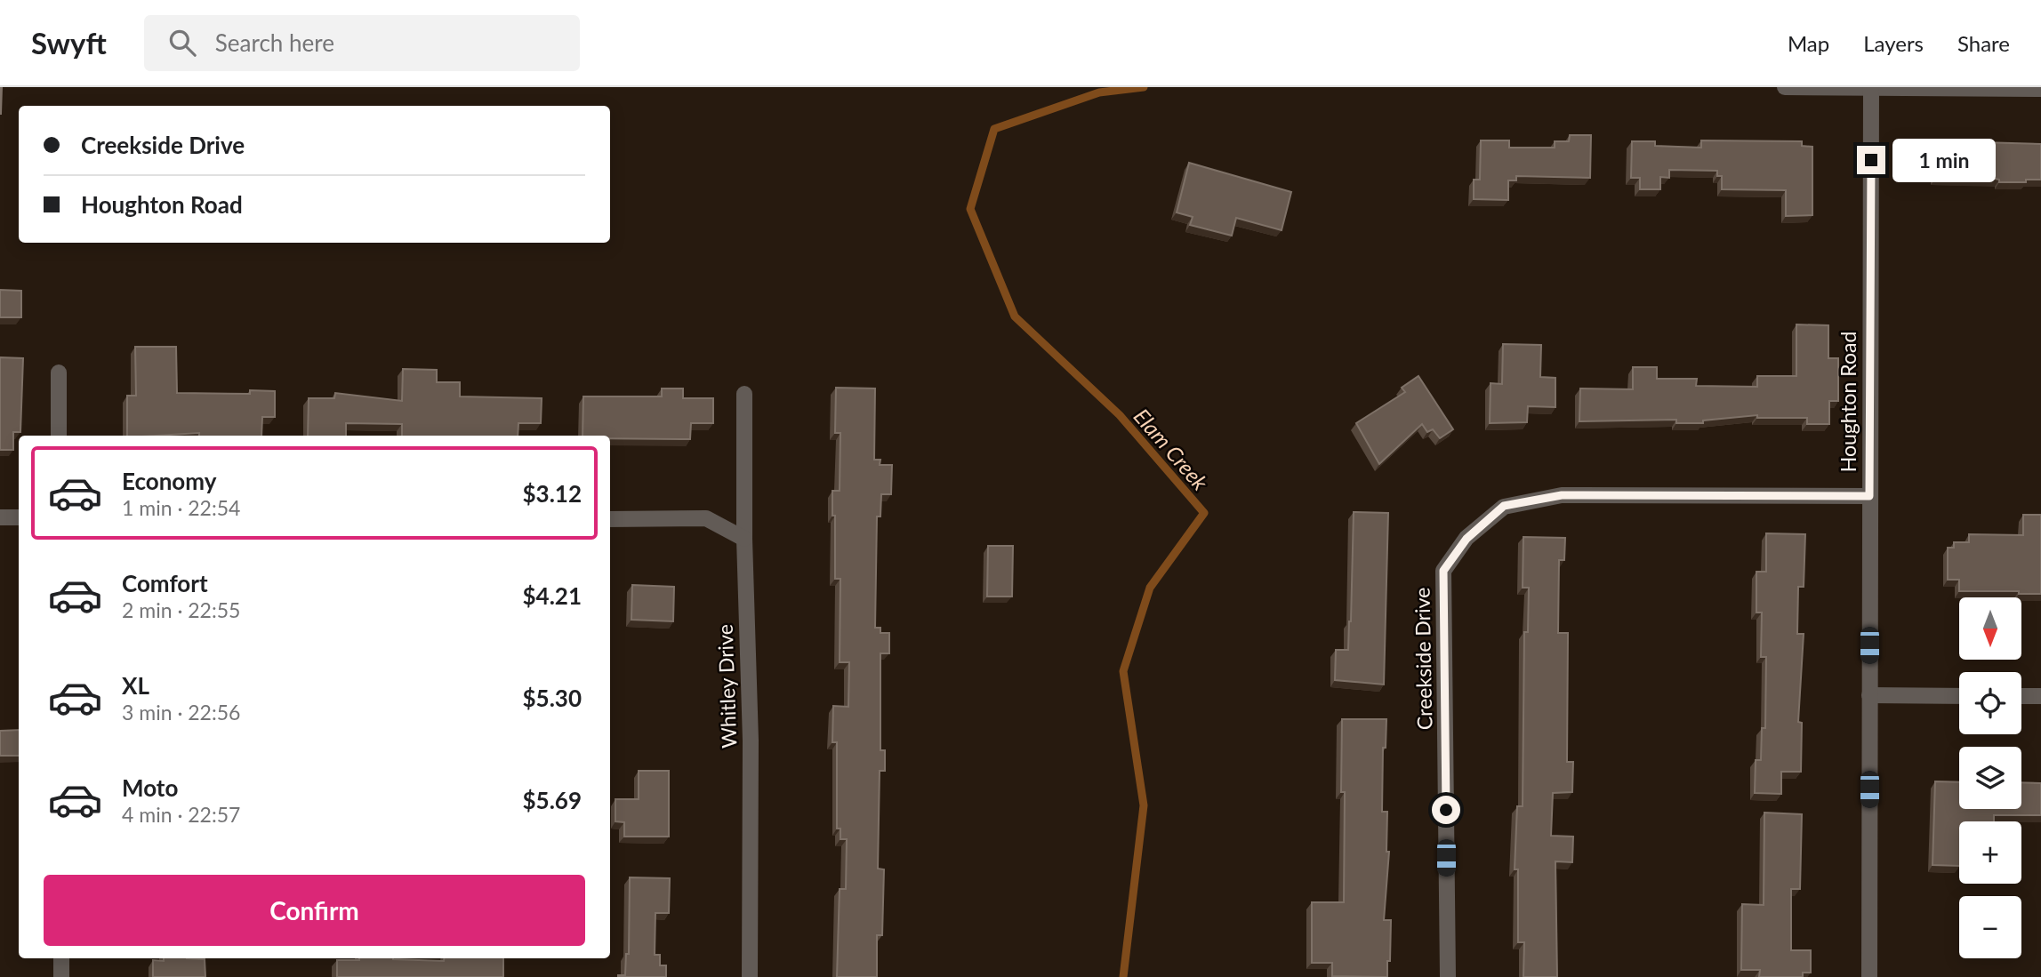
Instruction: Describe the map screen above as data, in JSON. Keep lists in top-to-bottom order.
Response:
{
  "streets": {
    "street": ["Houghton Road", "Creekside Drive", "Whitley Drive"]
  },
  "crossings": [
    ["Houghton Road", "Creekside Drive"]
  ],
  "water": ["Elam Creek"],
  "north": "bottom",
  "page": {
    "header": "Swyft",
    "search": "Search here",
    "nav": ["Map", "Layers", "Share"],
    "banner": ["Creekside Drive", "Houghton Road"],
    "bubble": "1 min",
    "list": [
      {
        "name": "Economy",
        "note": "1 min · 22:54",
        "value": "$3.12"
      },
      {
        "name": "Comfort",
        "note": "2 min · 22:55",
        "value": "$4.21"
      },
      {
        "name": "XL",
        "note": "3 min · 22:56",
        "value": "$5.30"
      },
      {
        "name": "Moto",
        "note": "4 min · 22:57",
        "value": "$5.69"
      }
    ],
    "map_buttons": ["+", "−"],
    "buttons": "Confirm"
  }
}
